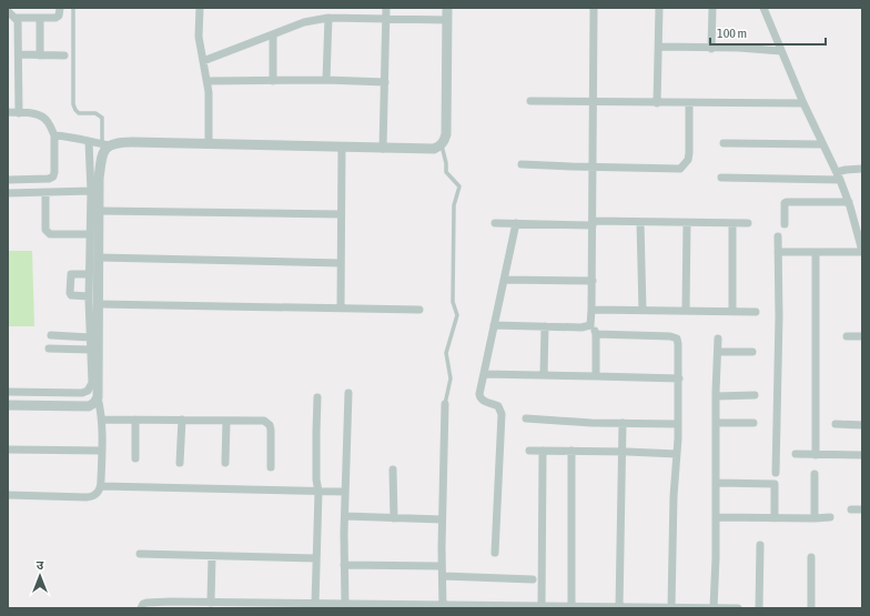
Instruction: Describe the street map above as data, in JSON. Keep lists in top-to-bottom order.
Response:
{
  "scale_bar": "100 m",
  "north": "top"
}
